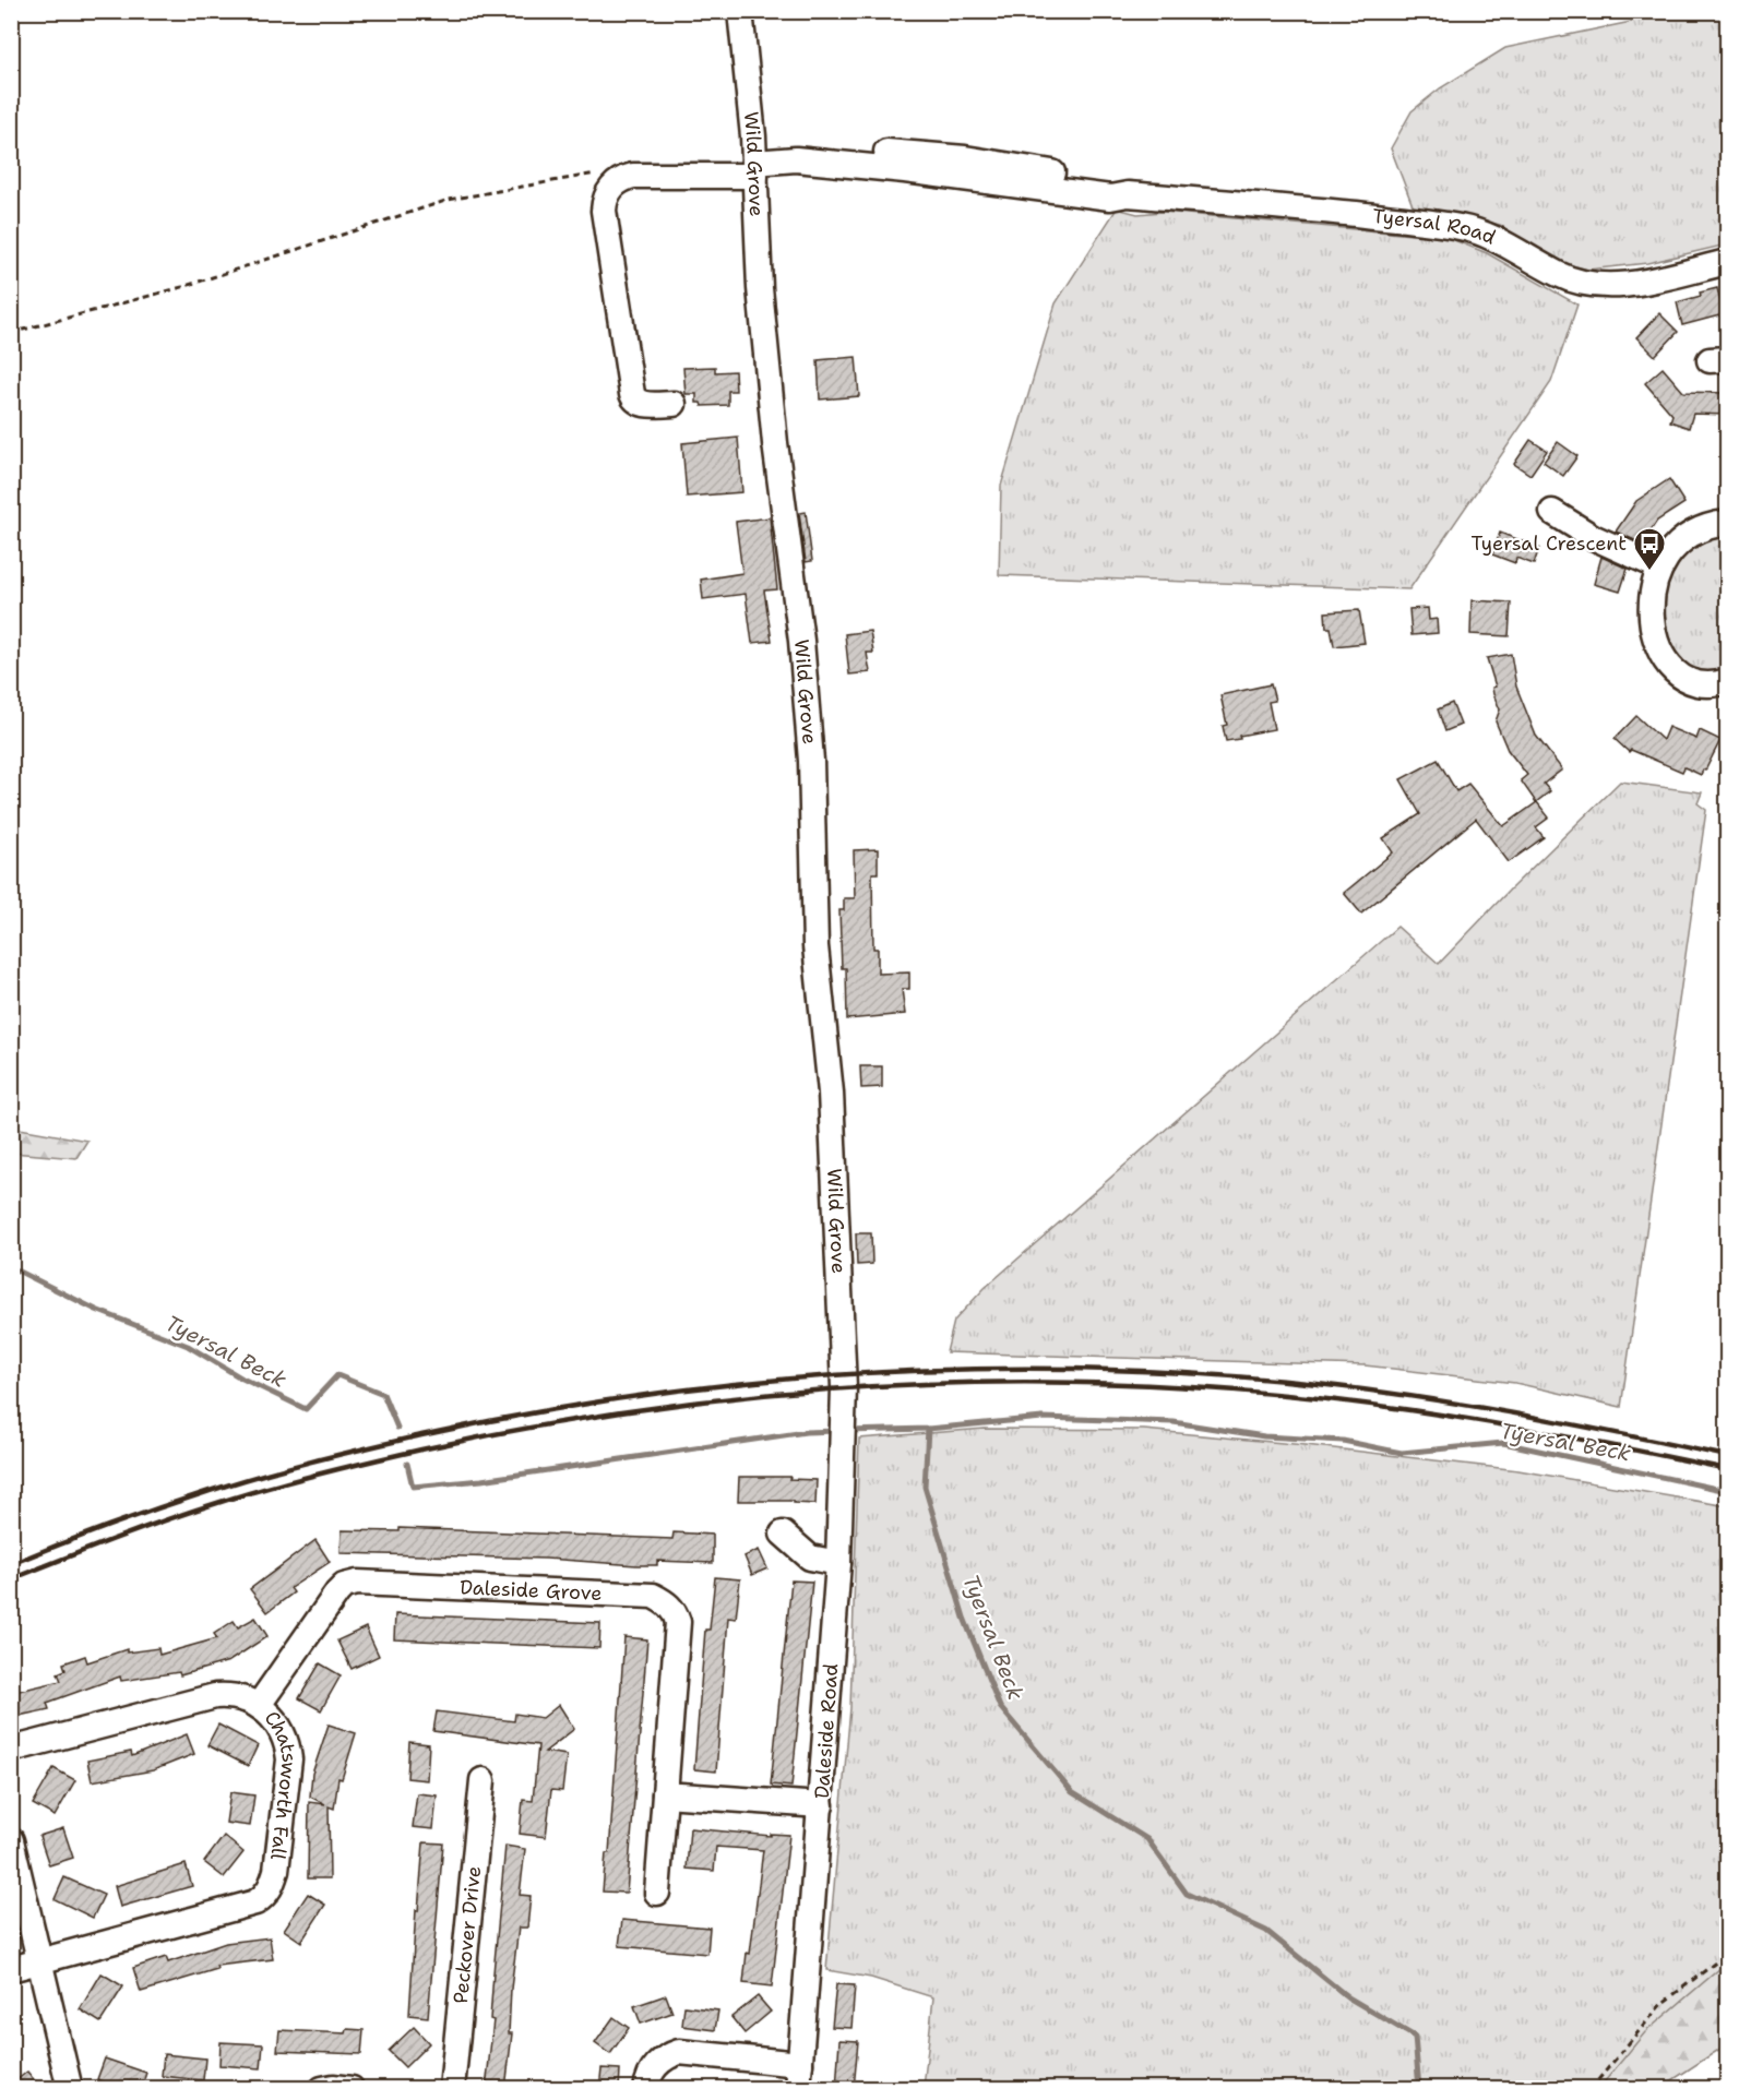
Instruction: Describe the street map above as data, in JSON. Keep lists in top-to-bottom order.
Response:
{
  "streets": {
    "street": [
      "Wild Grove",
      "Tyersal Road",
      "Daleside Grove",
      "Daleside Road",
      "Chatsworth Fall",
      "Peckover Drive"
    ]
  },
  "crossings": [
    ["Wild Grove", "Daleside Road"],
    ["Daleside Grove", "Chatsworth Fall"]
  ],
  "water": ["Tyersal Beck"],
  "places": {
    "bus stop": ["Tyersal Crescent"]
  }
}
